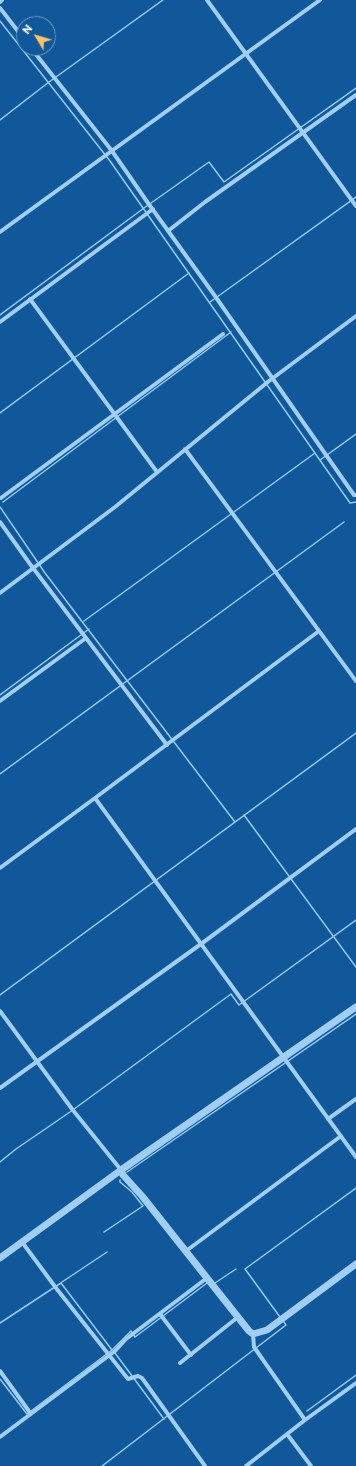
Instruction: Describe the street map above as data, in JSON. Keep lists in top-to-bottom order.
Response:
{
  "north": "top left"
}
